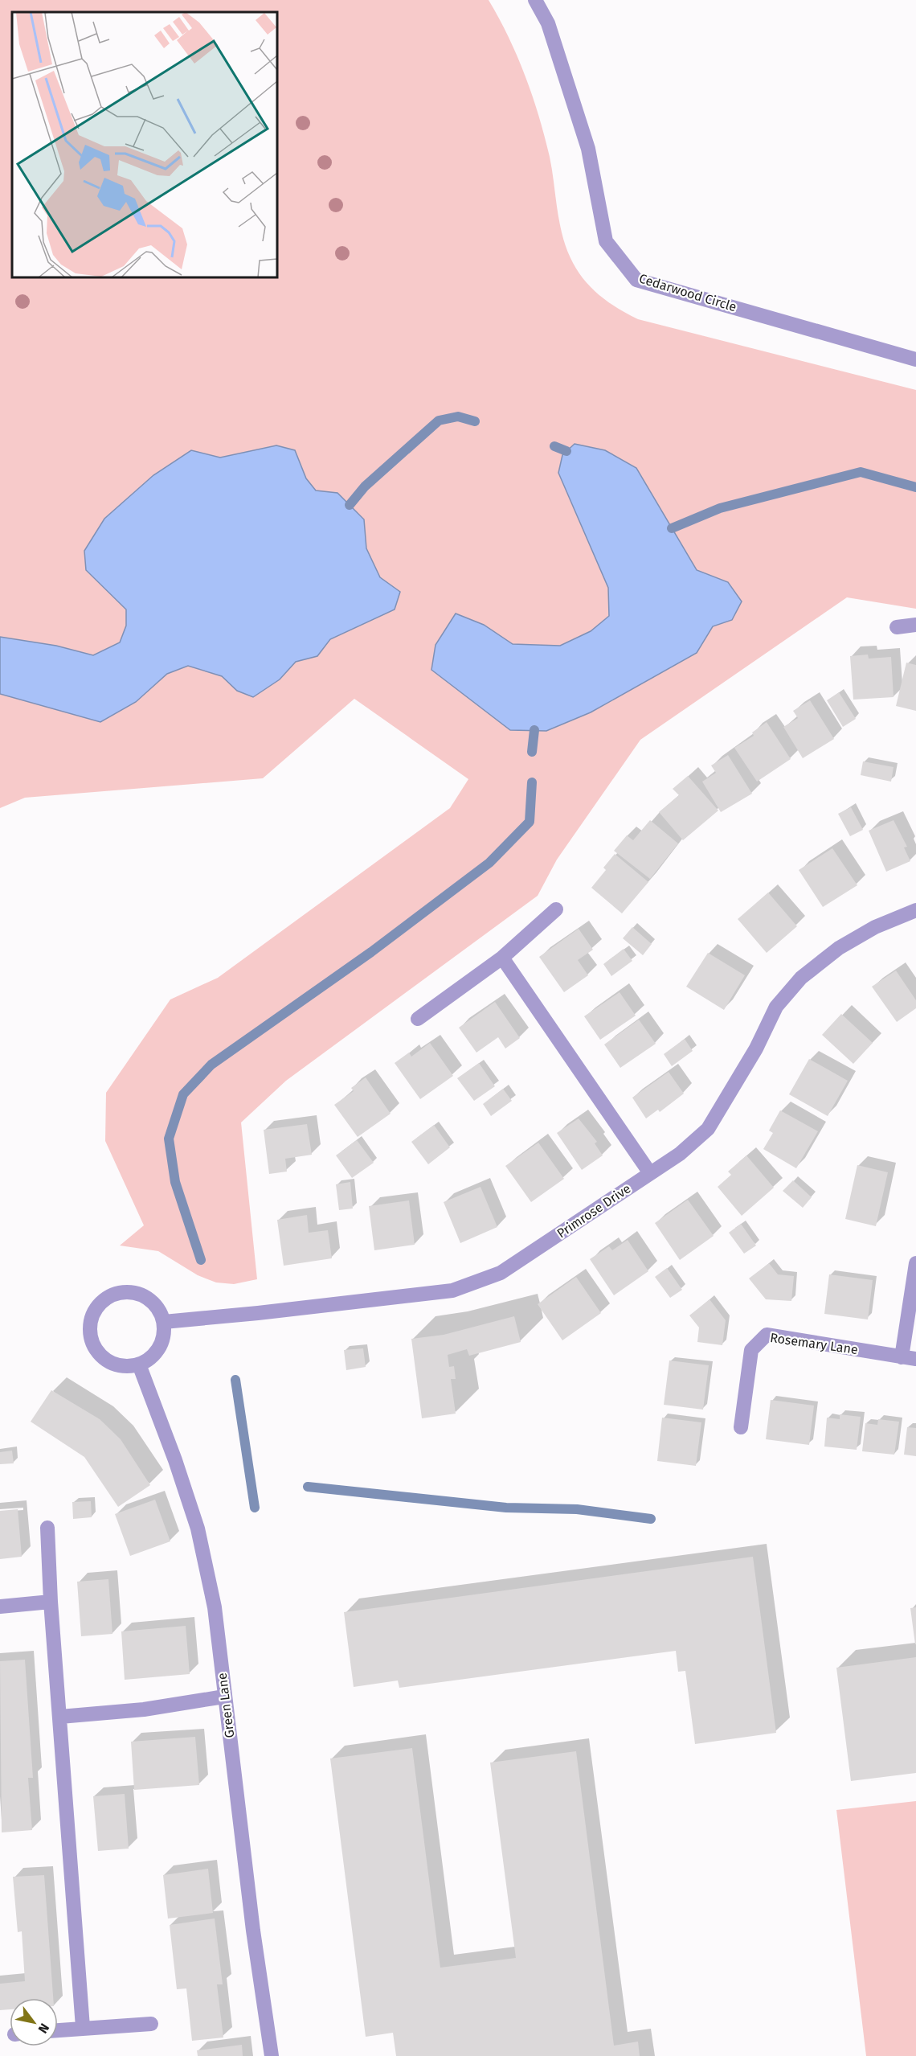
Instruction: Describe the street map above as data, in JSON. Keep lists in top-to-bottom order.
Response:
{
  "streets": {
    "street": [
      "Cedarwood Circle",
      "Primrose Drive",
      "Rosemary Lane",
      "Green Lane"
    ]
  },
  "crossings": [
    ["Primrose Drive", "Green Lane"]
  ],
  "north": "bottom right"
}
